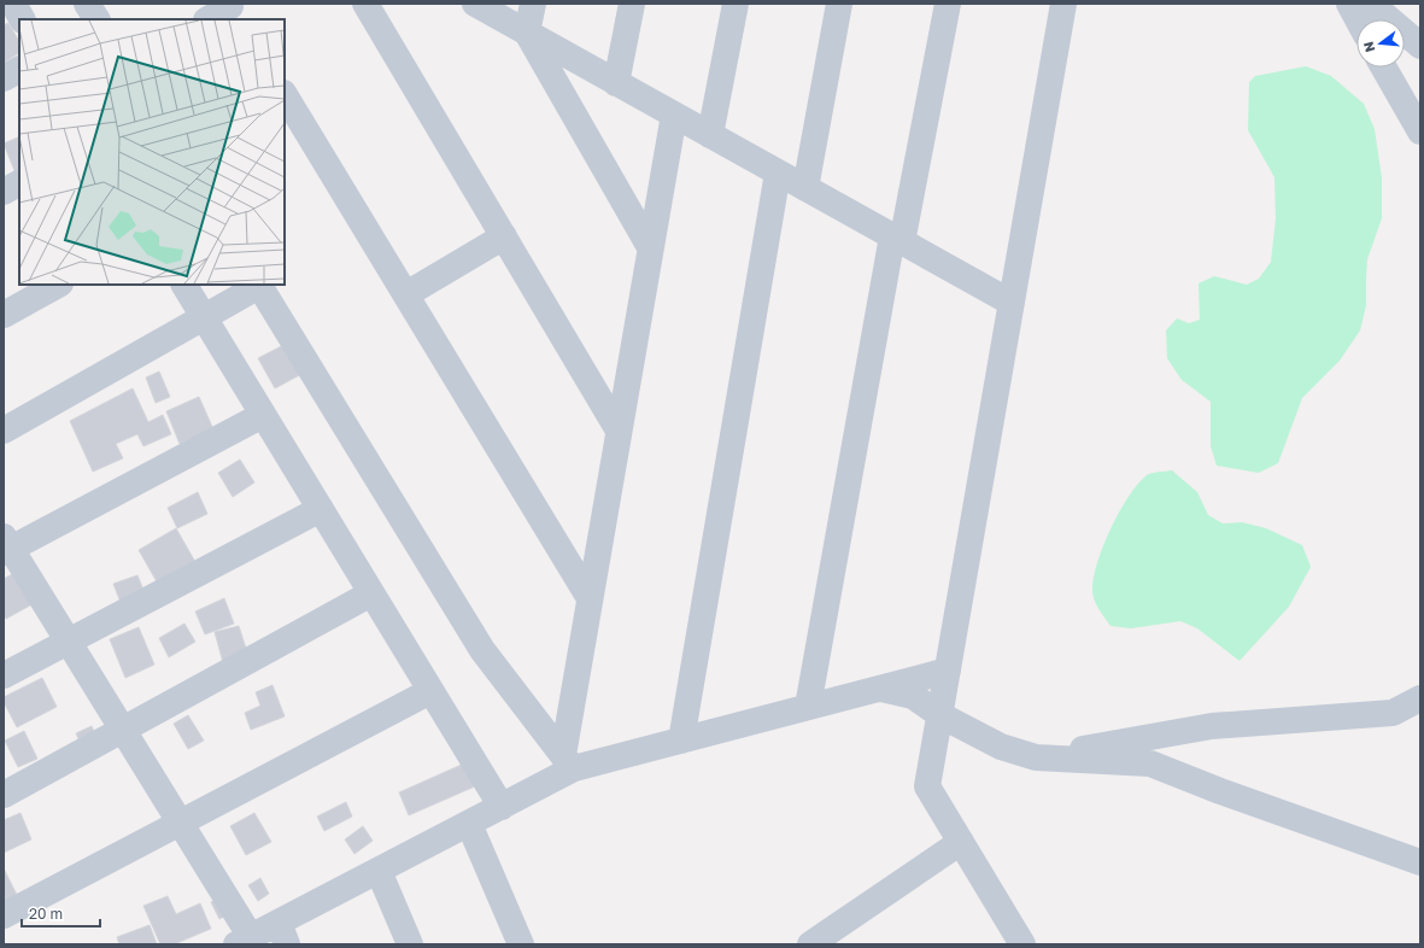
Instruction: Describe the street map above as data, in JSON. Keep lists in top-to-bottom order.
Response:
{
  "scale_bar": "20 m",
  "north": "left"
}
